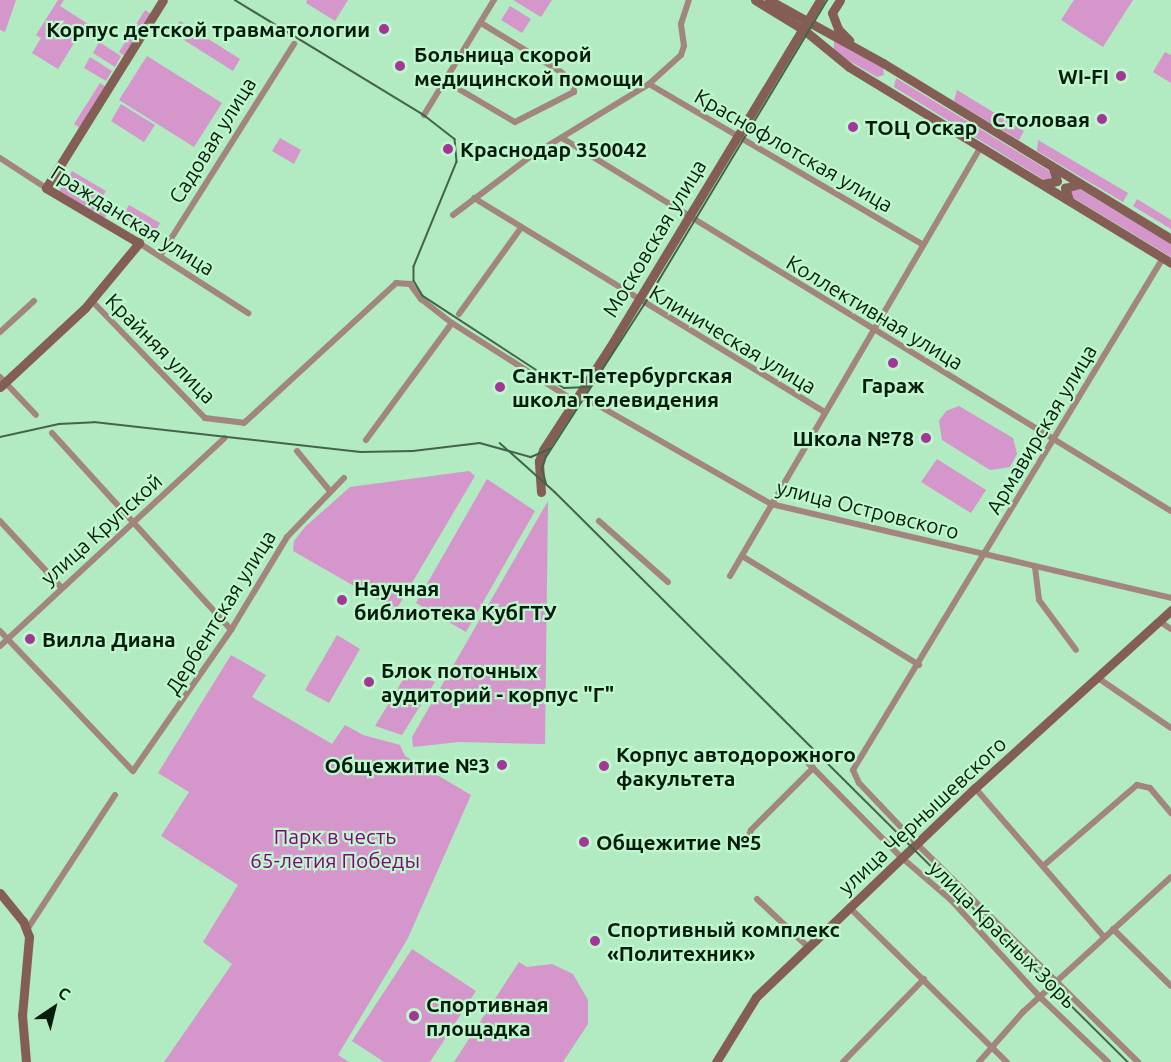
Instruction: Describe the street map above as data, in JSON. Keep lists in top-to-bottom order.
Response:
{
  "streets": {
    "street": [
      "Садовая улица",
      "Краснофлотская улица",
      "Гражданская улица",
      "Московская улица",
      "Коллективная улица",
      "Клиническая улица",
      "Крайняя улица",
      "Армавирская улица",
      "улица Островского",
      "улица Крупской",
      "Дербентская улица",
      "улица Чернышевского",
      "улица Красных Зорь"
    ]
  },
  "crossings": [
    ["Садовая улица", "Гражданская улица"],
    ["Краснофлотская улица", "Московская улица"],
    ["Московская улица", "Коллективная улица"],
    ["Московская улица", "Клиническая улица"],
    ["Московская улица", "улица Островского"],
    ["Коллективная улица", "Армавирская улица"],
    ["Крайняя улица", "улица Островского"],
    ["Армавирская улица", "улица Островского"],
    ["Армавирская улица", "улица Чернышевского"],
    ["улица Крупской", "Дербентская улица"],
    ["улица Чернышевского", "улица Красных Зорь"]
  ],
  "parks": ["Парк в честь 65-летия Победы"],
  "places": [
    "Корпус детской травматологии",
    "Больница скорой медицинской помощи",
    "WI-FI",
    "Столовая",
    "ТОЦ Оскар",
    "Краснодар 350042",
    "Гараж",
    "Санкт-Петербургская школа телевидения",
    "Школа №78",
    "Научная библиотека КубГТУ",
    "Вилла Диана",
    "Блок поточных аудиторий - корпус \"Г\"",
    "Общежитие №3",
    "Корпус автодорожного факультета",
    "Общежитие №5",
    "Спортивный комплекс «Политехник»",
    "Спортивная площадка"
  ],
  "north": "top right"
}
